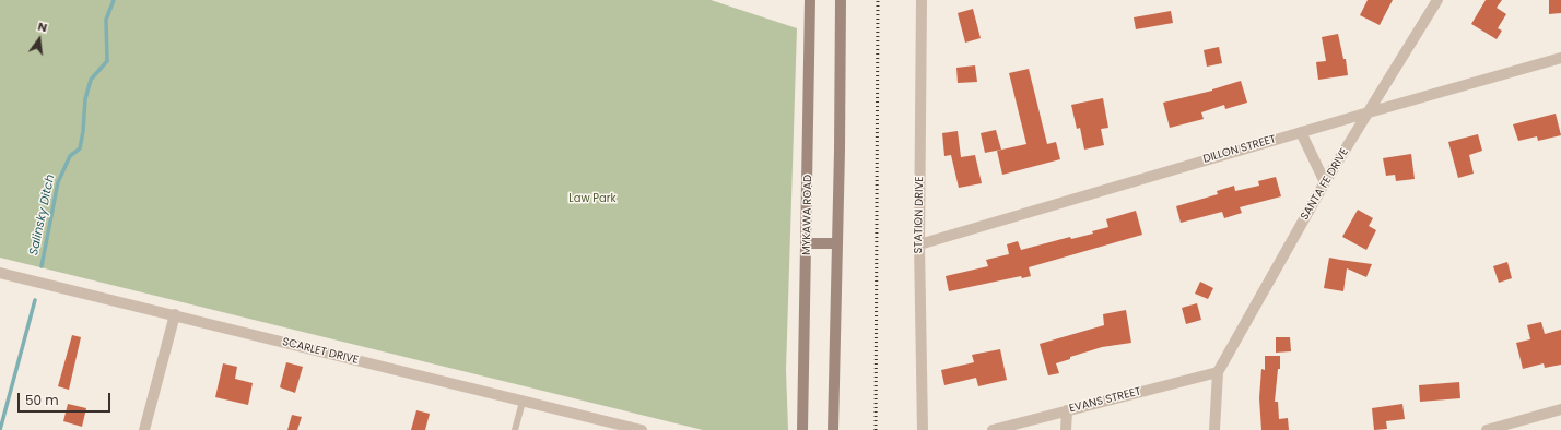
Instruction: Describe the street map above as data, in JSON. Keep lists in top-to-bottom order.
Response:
{
  "streets": {
    "main road": ["MYKAWA ROAD"],
    "street": [
      "DILLON STREET",
      "SANTA FE DRIVE",
      "STATION DRIVE",
      "SCARLET DRIVE",
      "EVANS STREET"
    ]
  },
  "crossings": [
    ["DILLON STREET", "SANTA FE DRIVE"],
    ["DILLON STREET", "STATION DRIVE"],
    ["SANTA FE DRIVE", "EVANS STREET"]
  ],
  "water": ["Salinsky Ditch"],
  "parks": ["Law Park"],
  "scale_bar": "50 m",
  "north": "top"
}
